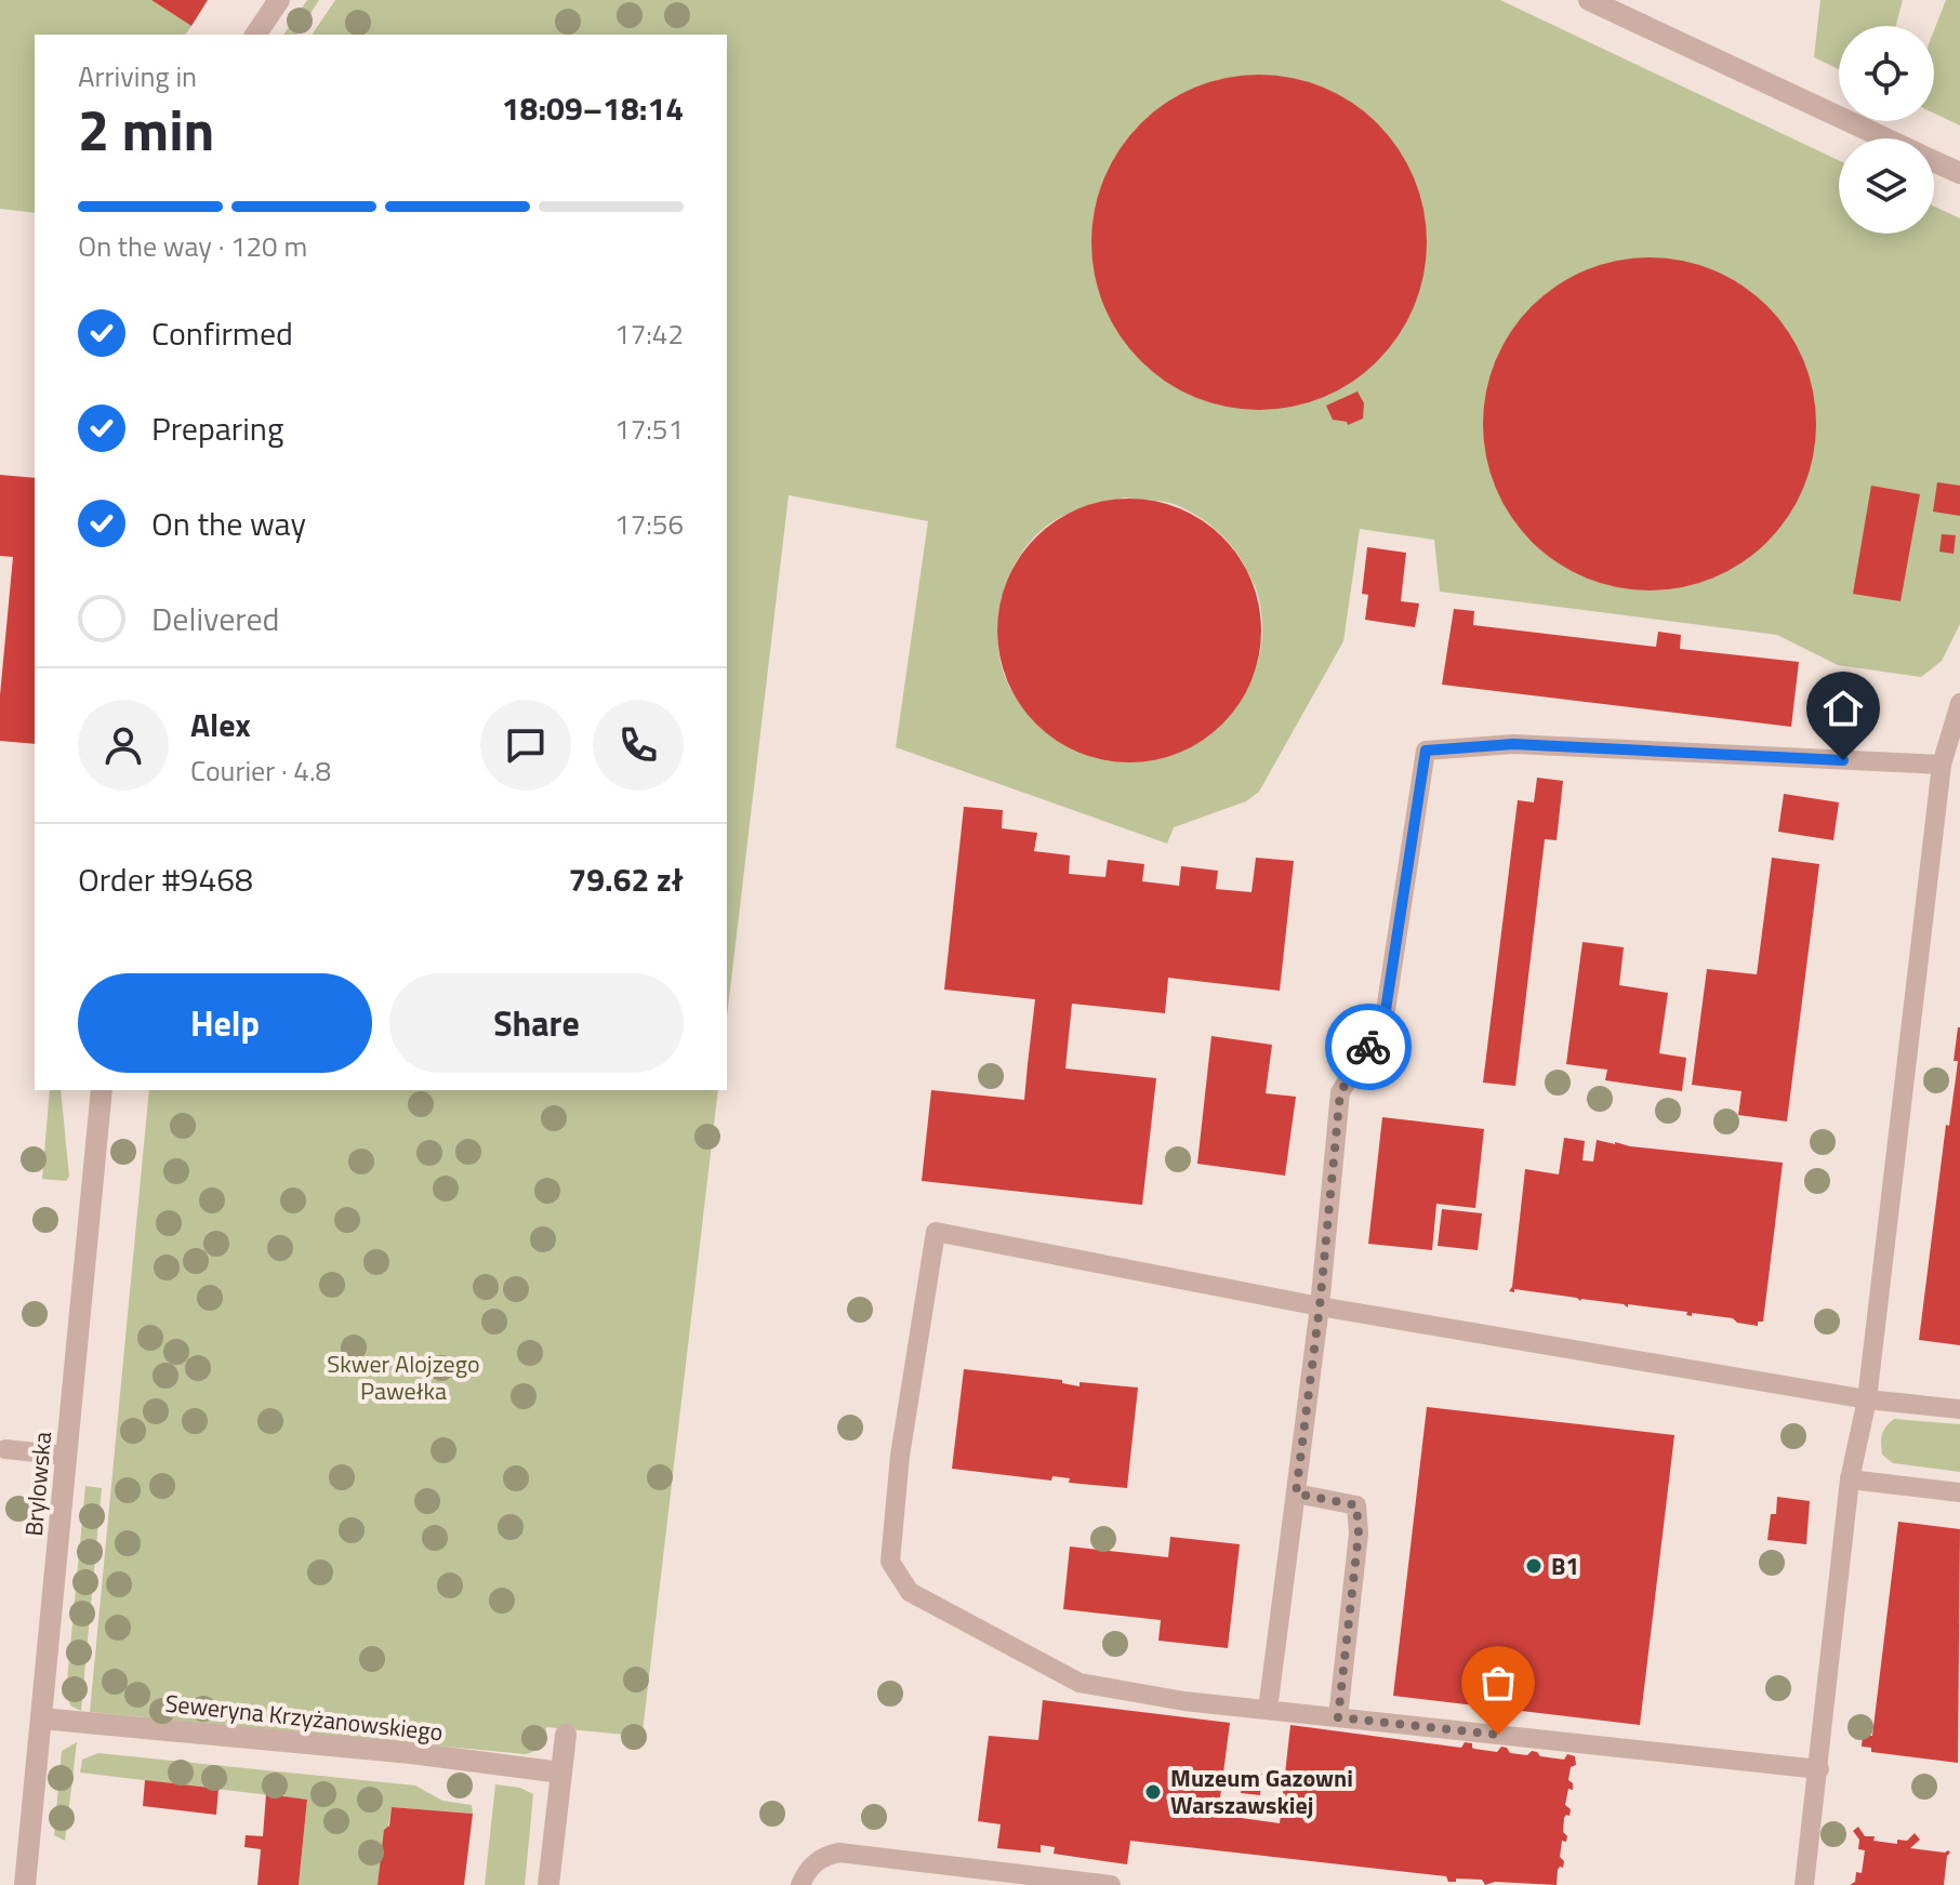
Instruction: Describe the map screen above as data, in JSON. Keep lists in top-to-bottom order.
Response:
{
  "streets": {
    "street": ["Brylowska", "Seweryna Krzyżanowskiego"]
  },
  "crossings": [
    ["Brylowska", "Seweryna Krzyżanowskiego"]
  ],
  "parks": ["Skwer Alojzego Pawełka"],
  "places": ["B1", "Muzeum Gazowni Warszawskiej"],
  "page": {
    "heading": ["2 min", "Arriving in", "18:09–18:14"],
    "panel": [
      "Alex",
      "Courier · 4.8",
      "Order #9468",
      "79.62 zł"
    ],
    "bar": "On the way · 120 m",
    "list": [
      ["Confirmed", "17:42"],
      ["Preparing", "17:51"],
      ["On the way", "17:56"],
      "Delivered"
    ],
    "buttons": ["Help", "Share"]
  }
}
